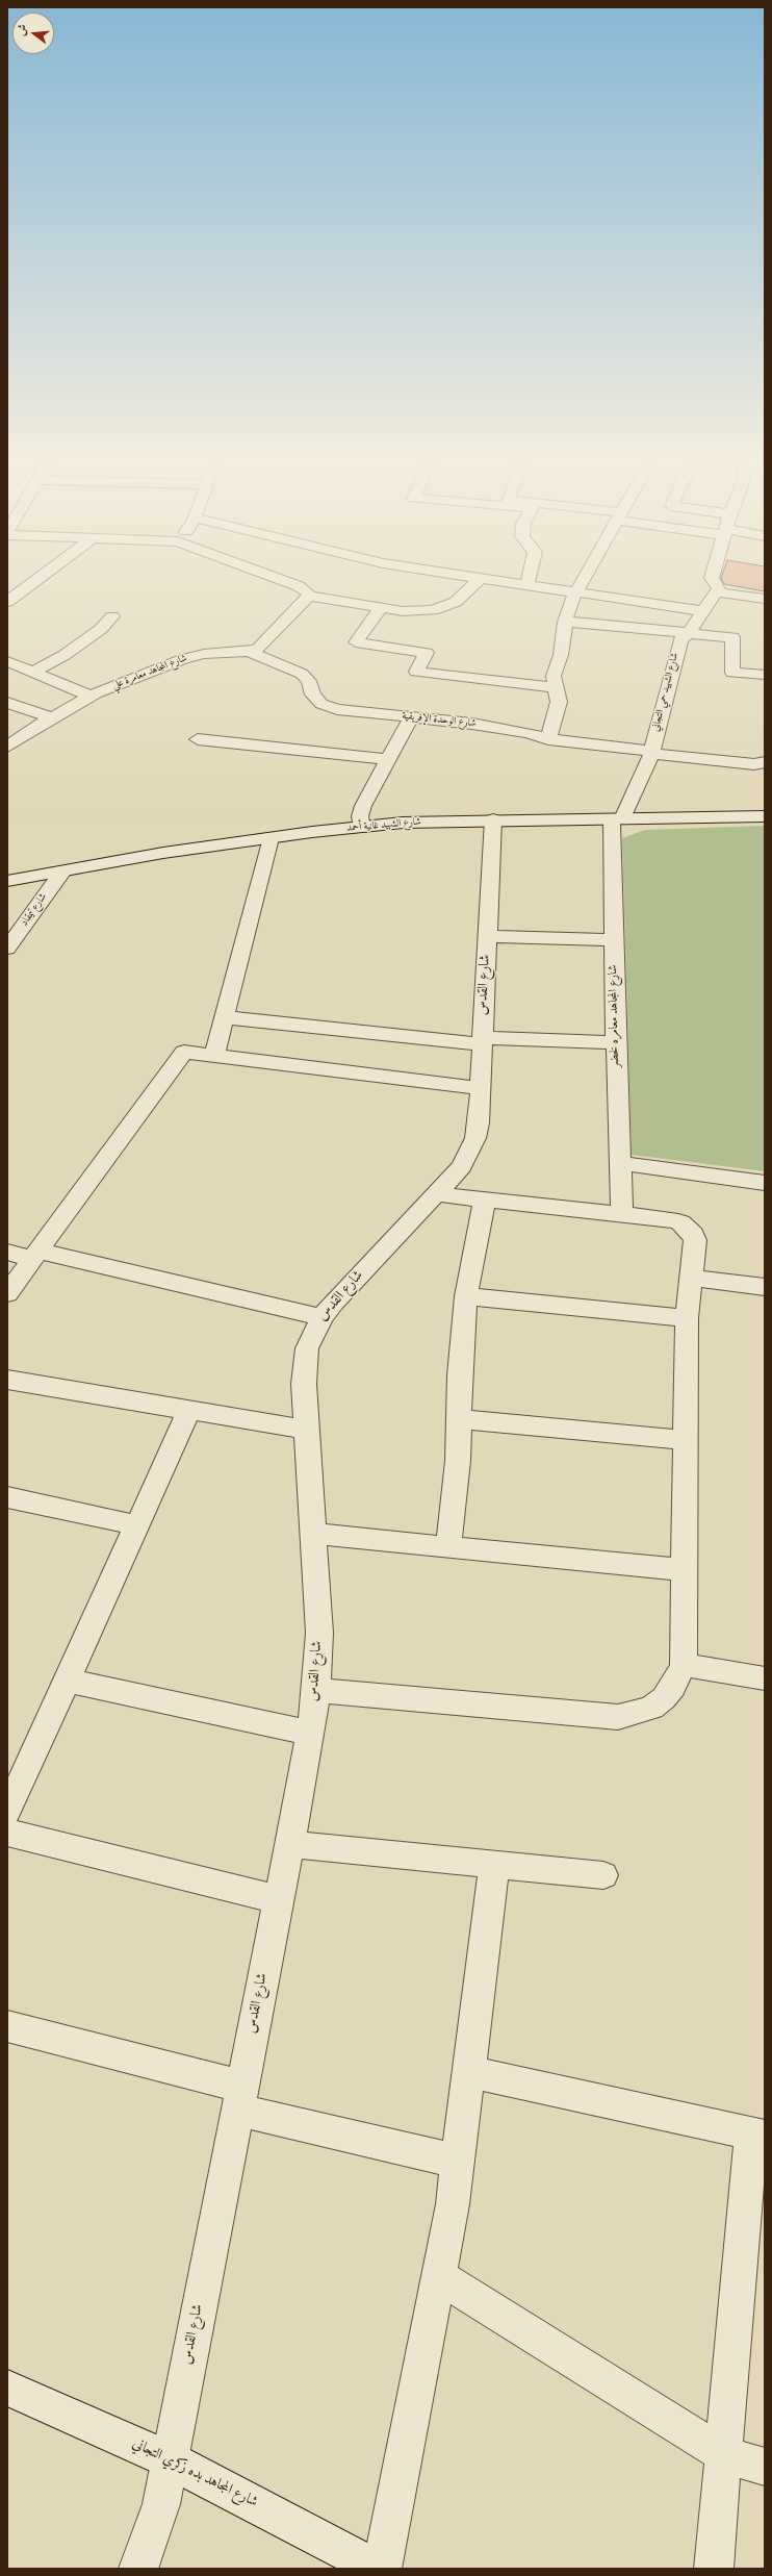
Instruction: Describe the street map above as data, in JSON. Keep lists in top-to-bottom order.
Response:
{
  "streets": {
    "street": [
      "شارع المجاهد معامرة علي",
      "شارع الشهيد حمي التجاني",
      "شارع الوحدة الإفريقية",
      "شارع الشهيد غانية أحمد",
      "شارع تيمقاد",
      "شارع القدس",
      "شارع المجاهد معامره لخضر",
      "شارع المجاهد بده زكري التجاني"
    ]
  },
  "crossings": [
    ["شارع المجاهد معامرة علي", "شارع الوحدة الإفريقية"],
    ["شارع الشهيد حمي التجاني", "شارع الوحدة الإفريقية"],
    ["شارع الشهيد حمي التجاني", "شارع الشهيد غانية أحمد"],
    ["شارع الشهيد حمي التجاني", "شارع المجاهد معامره لخضر"],
    ["شارع الشهيد غانية أحمد", "شارع تيمقاد"],
    ["شارع الشهيد غانية أحمد", "شارع القدس"],
    ["شارع الشهيد غانية أحمد", "شارع المجاهد معامره لخضر"],
    ["شارع القدس", "شارع المجاهد بده زكري التجاني"]
  ],
  "north": "left"
}
